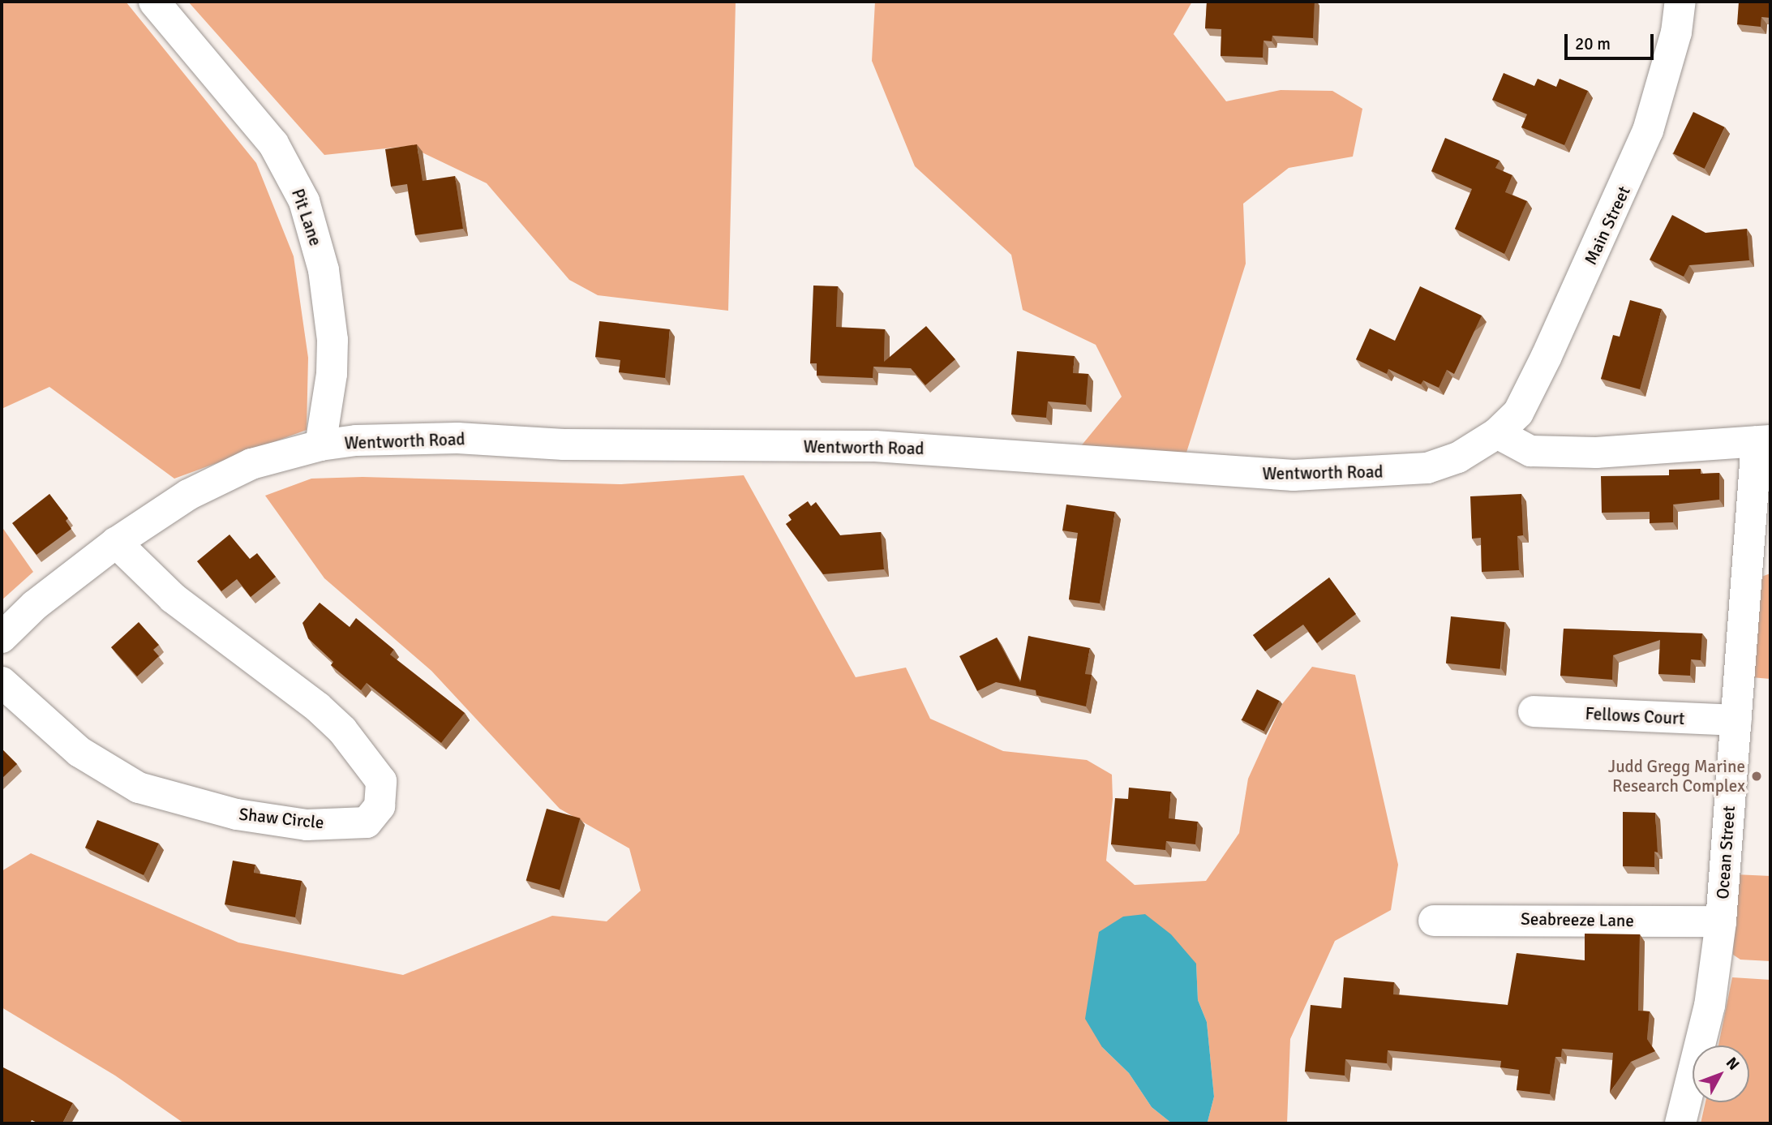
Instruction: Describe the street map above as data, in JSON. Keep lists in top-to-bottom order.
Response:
{
  "streets": {
    "street": [
      "Pit Lane",
      "Main Street",
      "Wentworth Road",
      "Fellows Court",
      "Shaw Circle",
      "Ocean Street",
      "Seabreeze Lane"
    ]
  },
  "crossings": [
    ["Pit Lane", "Wentworth Road"],
    ["Main Street", "Wentworth Road"],
    ["Wentworth Road", "Shaw Circle"],
    ["Fellows Court", "Ocean Street"],
    ["Ocean Street", "Seabreeze Lane"]
  ],
  "places": ["Judd Gregg Marine Research Complex"],
  "scale_bar": "20 m",
  "north": "top right"
}
